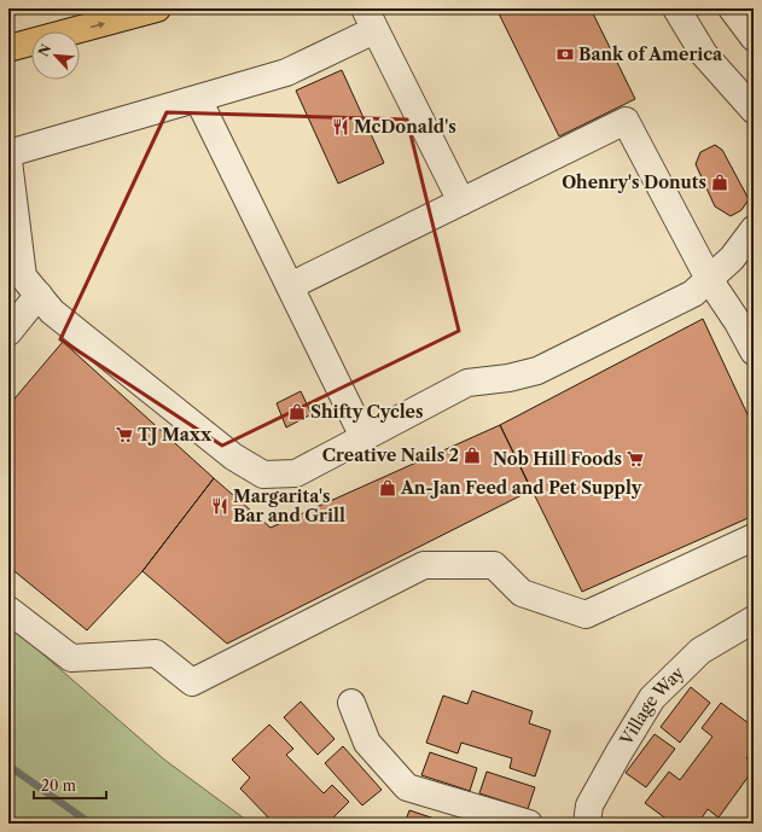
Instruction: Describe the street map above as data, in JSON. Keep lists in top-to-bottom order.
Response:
{
  "streets": {
    "street": ["Village Way"]
  },
  "places": {
    "bank": ["Bank of America"],
    "restaurant": ["McDonald's", "Margarita's Bar and Grill"],
    "shop": [
      "Ohenry's Donuts",
      "Shifty Cycles",
      "Creative Nails 2",
      "An-Jan Feed and Pet Supply"
    ],
    "supermarket": ["TJ Maxx", "Nob Hill Foods"]
  },
  "scale_bar": "20 m",
  "north": "top left"
}
